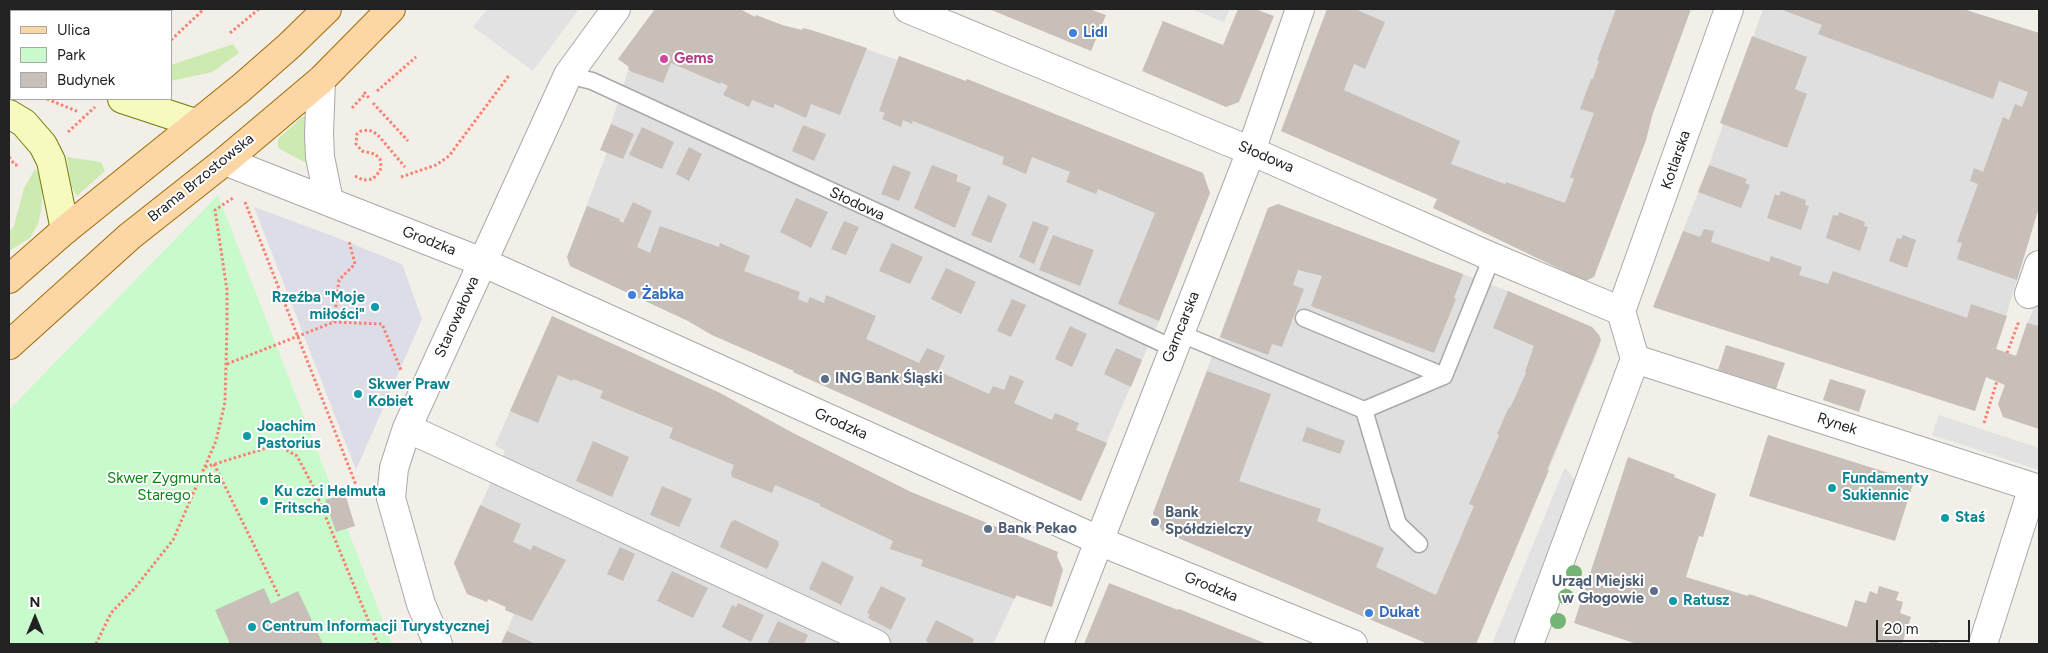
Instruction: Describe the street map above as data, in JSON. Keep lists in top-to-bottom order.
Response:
{
  "streets": {
    "main road": ["Brama Brzostowska"],
    "street": [
      "Słodowa",
      "Kotlarska",
      "Grodzka",
      "Starowałowa",
      "Garncarska",
      "Rynek"
    ]
  },
  "crossings": [
    ["Słodowa", "Kotlarska"],
    ["Słodowa", "Starowałowa"],
    ["Słodowa", "Garncarska"],
    ["Brama Brzostowska", "Grodzka"],
    ["Grodzka", "Starowałowa"],
    ["Grodzka", "Garncarska"]
  ],
  "parks": ["Skwer Zygmunta Starego"],
  "places": [
    "Lidl",
    "Gems",
    "Żabka",
    "Rzeźba \"Moje miłości\"",
    "ING Bank Śląski",
    "Skwer Praw Kobiet",
    "Joachim Pastorius",
    "Fundamenty Sukiennic",
    "Ku czci Helmuta Fritscha",
    "Staś",
    "Bank Spółdzielczy",
    "Bank Pekao",
    "Urząd Miejski w Głogowie",
    "Ratusz",
    "Dukat",
    "Centrum Informacji Turystycznej"
  ],
  "legend": ["Ulica", "Park", "Budynek"],
  "scale_bar": "20 m",
  "north": "top"
}
